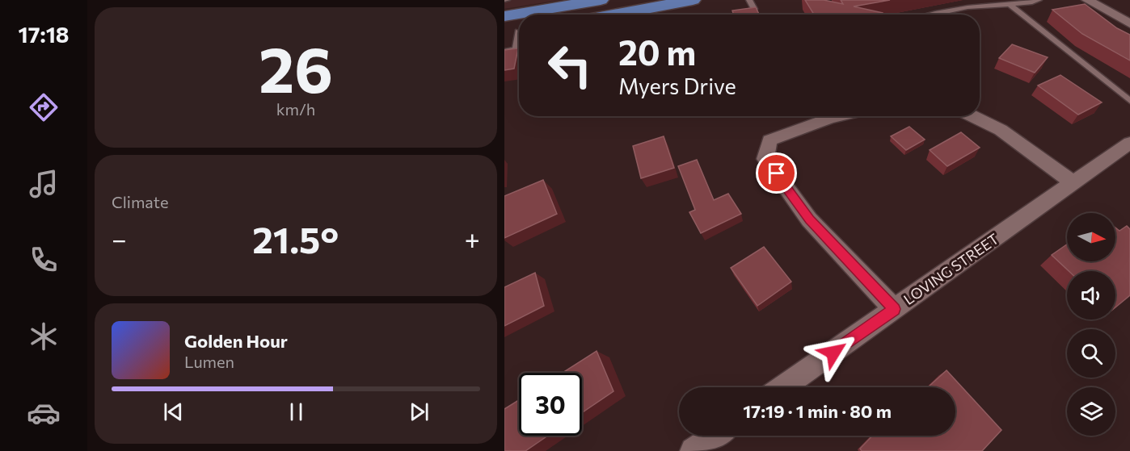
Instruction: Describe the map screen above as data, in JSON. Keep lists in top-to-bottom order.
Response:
{
  "streets": {
    "street": ["LOVING STREET"]
  },
  "north": "right",
  "page": {
    "tabs": "17:18",
    "tile": [
      ["26", "km/h"],
      "Climate"
    ],
    "turn": ["20 m", "Myers Drive"],
    "heat": ["−", "21.5°", "+"],
    "song": ["Golden Hour", "Lumen"],
    "limit": "30",
    "trip": "17:19 · 1 min · 80 m"
  }
}
